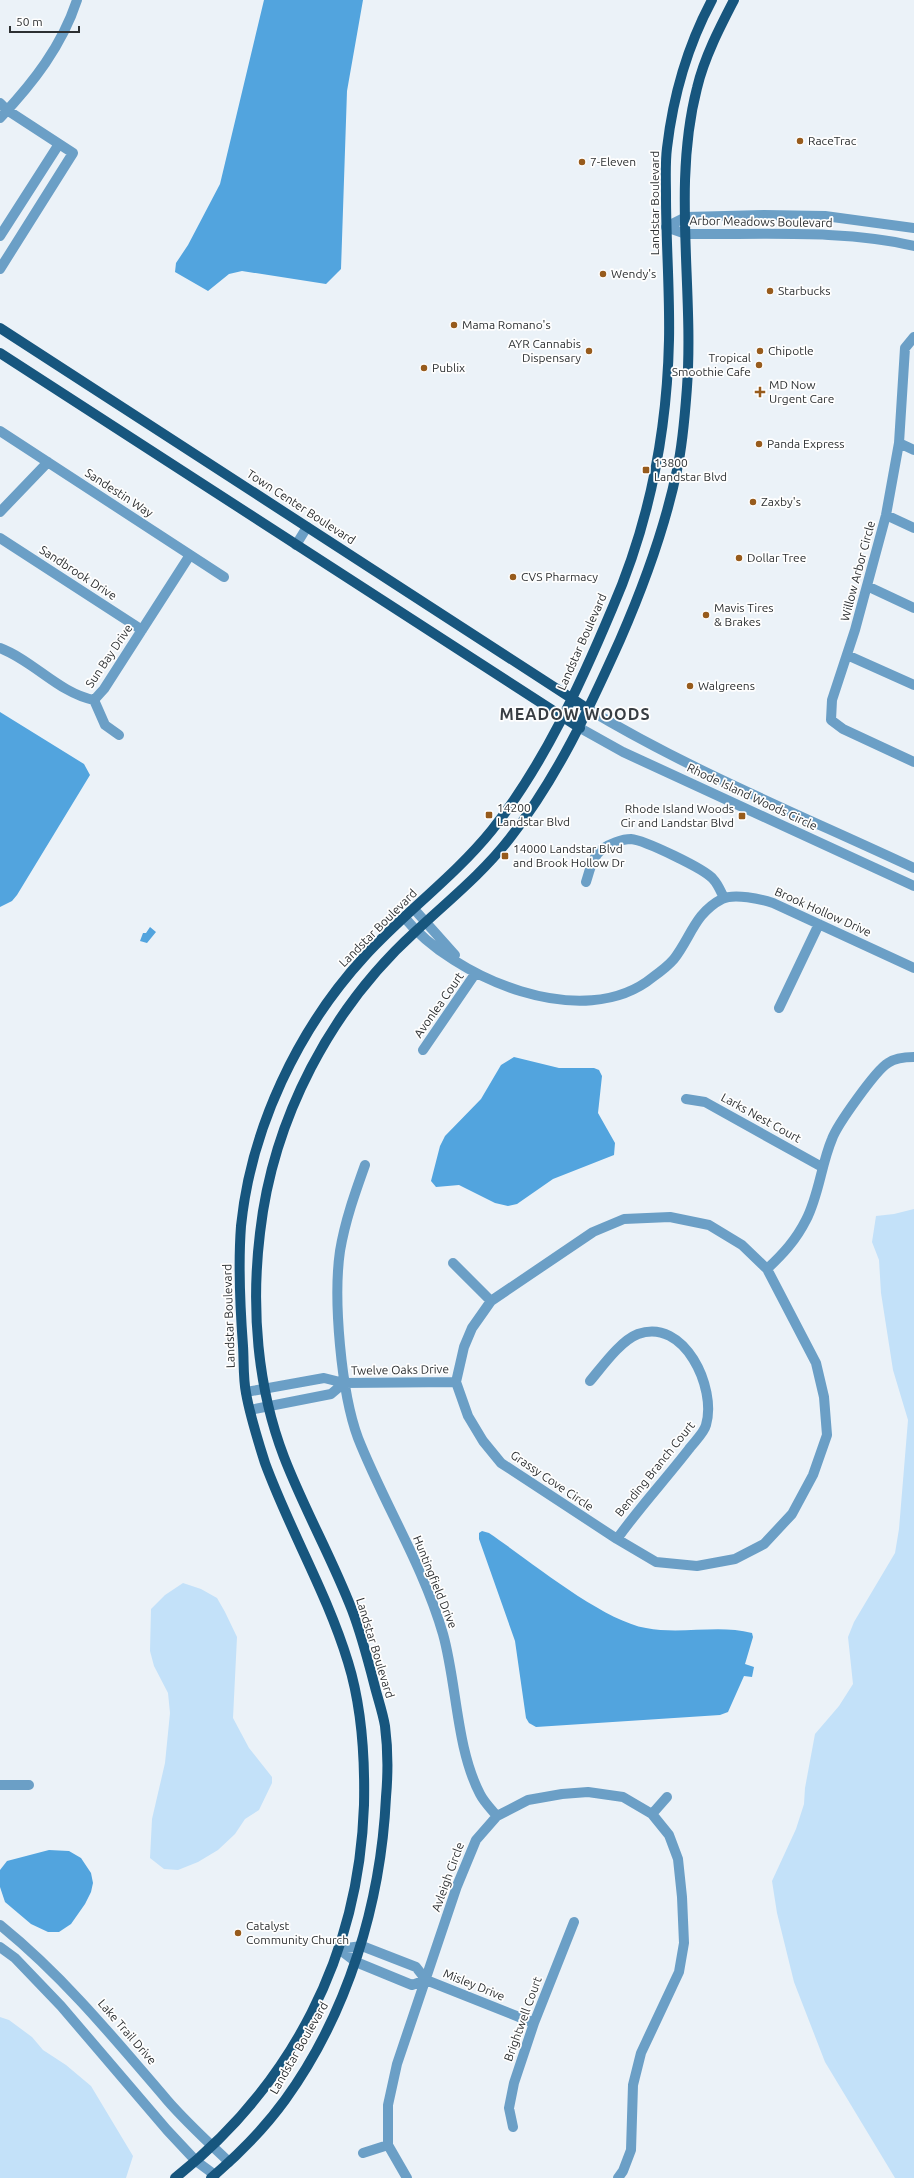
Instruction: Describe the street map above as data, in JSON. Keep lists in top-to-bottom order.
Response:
{
  "streets": {
    "main road": ["Landstar Boulevard", "Town Center Boulevard"],
    "street": [
      "Arbor Meadows Boulevard",
      "Sandestin Way",
      "Willow Arbor Circle",
      "Sandbrook Drive",
      "Sun Bay Drive",
      "Rhode Island Woods Circle",
      "Brook Hollow Drive",
      "Avonlea Court",
      "Larks Nest Court",
      "Twelve Oaks Drive",
      "Bending Branch Court",
      "Grassy Cove Circle",
      "Huntingfield Drive",
      "Avleigh Circle",
      "Misley Drive",
      "Brightwell Court",
      "Lake Trail Drive"
    ]
  },
  "crossings": [
    ["Landstar Boulevard", "Arbor Meadows Boulevard"],
    ["Landstar Boulevard", "Town Center Boulevard"],
    ["Landstar Boulevard", "Rhode Island Woods Circle"],
    ["Landstar Boulevard", "Twelve Oaks Drive"],
    ["Landstar Boulevard", "Misley Drive"],
    ["Landstar Boulevard", "Lake Trail Drive"],
    ["Sandestin Way", "Sun Bay Drive"],
    ["Town Center Boulevard", "Rhode Island Woods Circle"],
    ["Sandbrook Drive", "Sun Bay Drive"],
    ["Twelve Oaks Drive", "Grassy Cove Circle"],
    ["Twelve Oaks Drive", "Huntingfield Drive"],
    ["Bending Branch Court", "Grassy Cove Circle"],
    ["Huntingfield Drive", "Avleigh Circle"],
    ["Avleigh Circle", "Misley Drive"],
    ["Misley Drive", "Brightwell Court"]
  ],
  "districts": ["MEADOW WOODS"],
  "places": {
    "other": [
      "RaceTrac",
      "7-Eleven",
      "Wendy's",
      "Starbucks",
      "Mama Romano's",
      "AYR Cannabis Dispensary",
      "Chipotle",
      "Tropical Smoothie Cafe",
      "Publix",
      "Panda Express",
      "Zaxby's",
      "Dollar Tree",
      "CVS Pharmacy",
      "Mavis Tires & Brakes",
      "Walgreens",
      "Catalyst Community Church"
    ],
    "health": ["MD Now Urgent Care"],
    "transit": [
      "13800 Landstar Blvd",
      "14200 Landstar Blvd",
      "Rhode Island Woods Cir and Landstar Blvd",
      "14000 Landstar Blvd and Brook Hollow Dr"
    ]
  },
  "scale_bar": "50 m"
}
